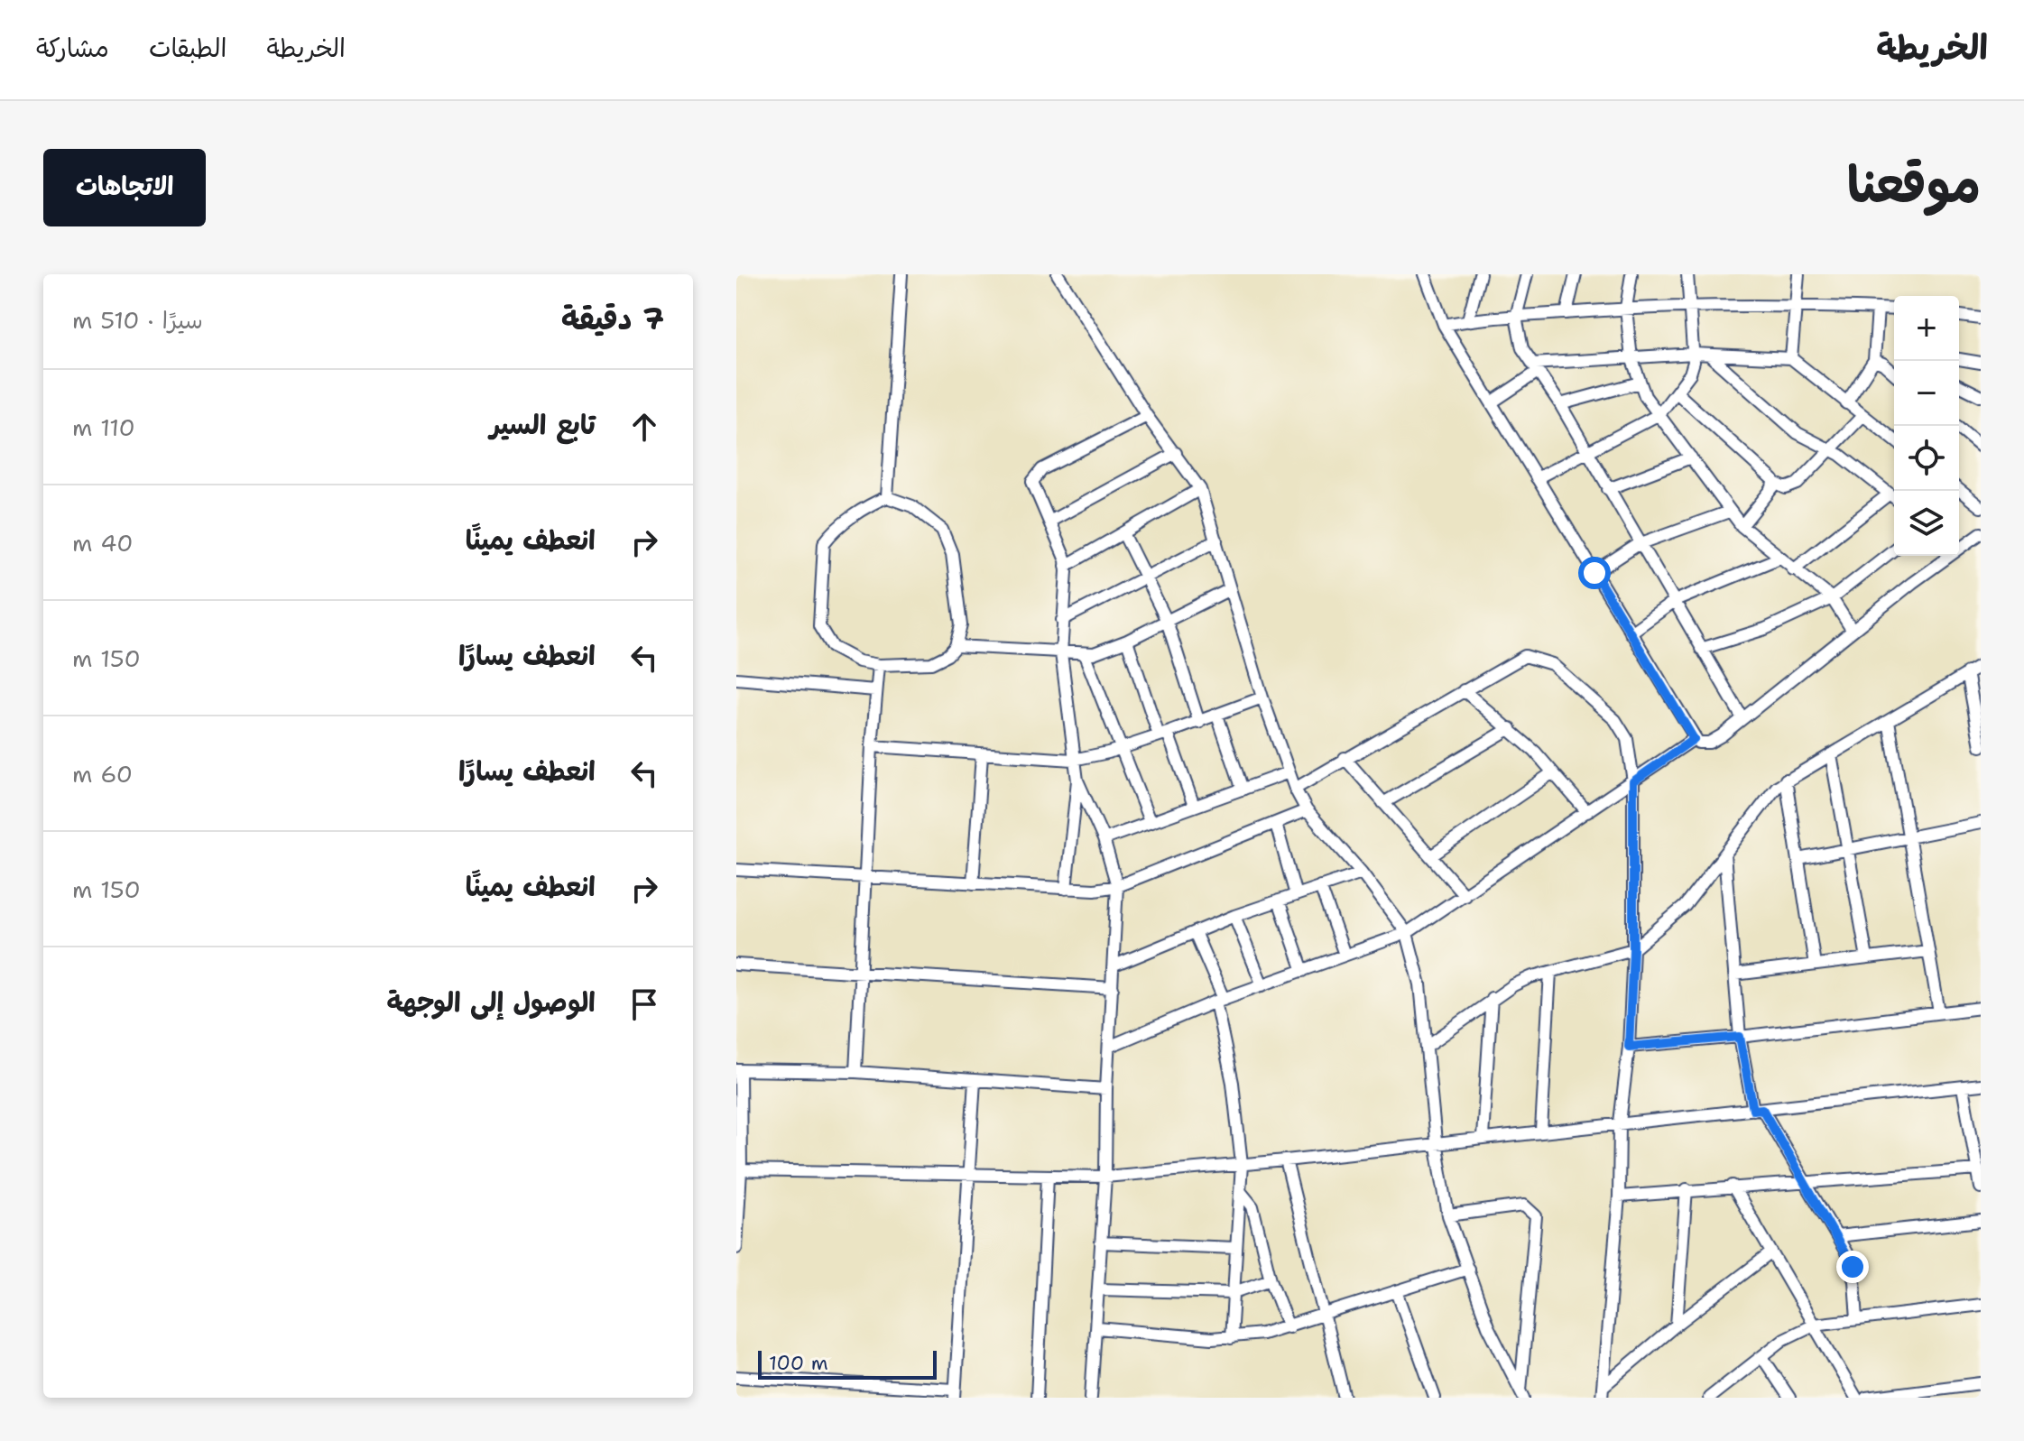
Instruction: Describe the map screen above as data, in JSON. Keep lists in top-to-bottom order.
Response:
{
  "scale_bar": "100 m",
  "page": {
    "header": "الخريطة",
    "nav": ["الخريطة", "الطبقات", "مشاركة"],
    "title": "موقعنا",
    "buttons": "الاتجاهات",
    "heading": ["7 دقيقة", "سيرًا · 510 m"],
    "map_buttons": ["+", "−"],
    "list": [
      ["تابع السير", "110 m"],
      ["انعطف يمينًا", "40 m"],
      ["انعطف يسارًا", "150 m"],
      ["انعطف يسارًا", "60 m"],
      ["انعطف يمينًا", "150 m"],
      "الوصول إلى الوجهة"
    ],
    "scale": "100 m"
  }
}
